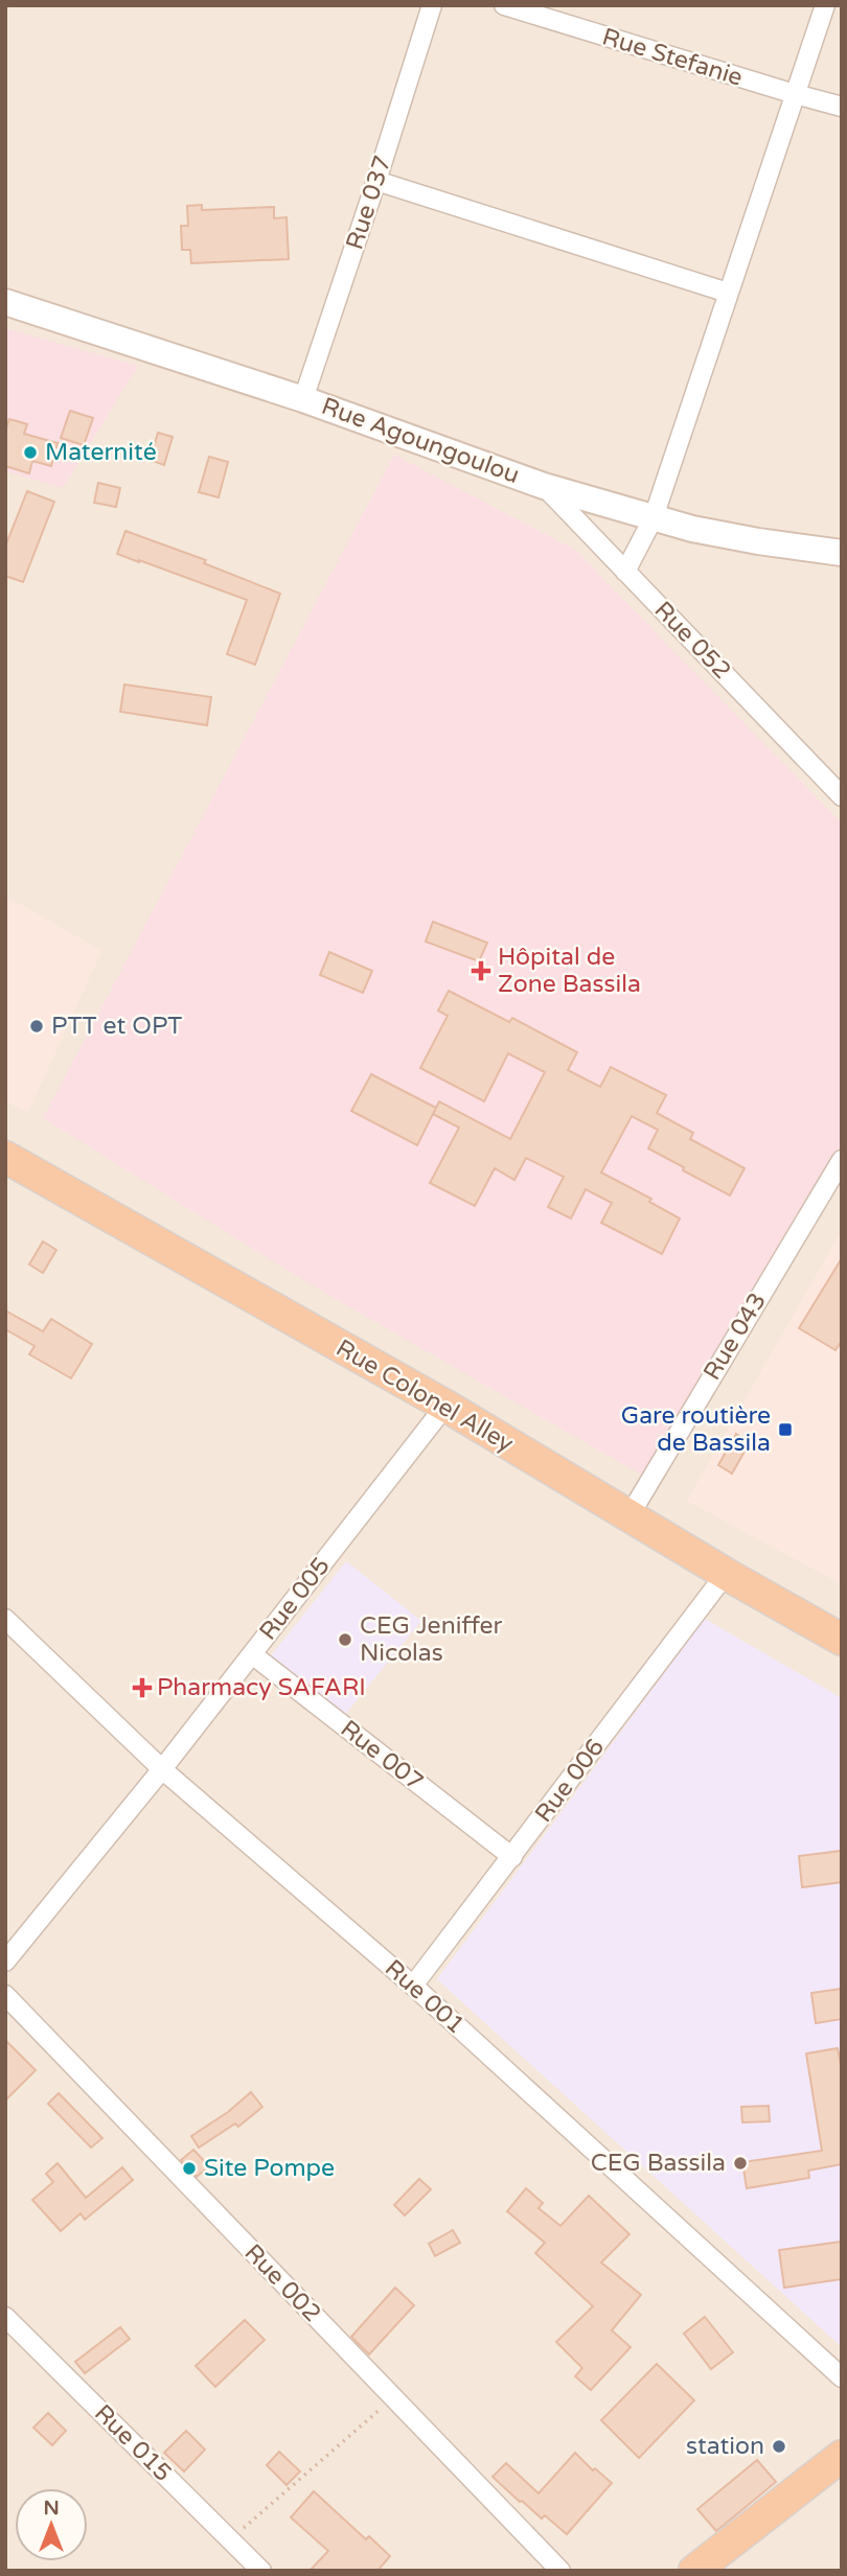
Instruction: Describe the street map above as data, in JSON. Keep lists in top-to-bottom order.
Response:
{
  "streets": {
    "highway": ["Rue Colonel Alley"],
    "main road": ["Rue Agoungoulou"],
    "street": [
      "Rue Stefanie",
      "Rue 037",
      "Rue 052",
      "Rue 043",
      "Rue 005",
      "Rue 007",
      "Rue 006",
      "Rue 001",
      "Rue 002",
      "Rue 015"
    ]
  },
  "crossings": [
    ["Rue 037", "Rue Agoungoulou"],
    ["Rue Agoungoulou", "Rue 052"],
    ["Rue 043", "Rue Colonel Alley"],
    ["Rue Colonel Alley", "Rue 005"],
    ["Rue Colonel Alley", "Rue 006"],
    ["Rue 005", "Rue 007"],
    ["Rue 005", "Rue 001"],
    ["Rue 007", "Rue 006"],
    ["Rue 006", "Rue 001"]
  ],
  "places": {
    "other": [
      "Maternité",
      "PTT et OPT",
      "CEG Jeniffer Nicolas",
      "CEG Bassila",
      "Site Pompe",
      "station"
    ],
    "health": ["Hôpital de Zone Bassila", "Pharmacy SAFARI"],
    "transit": ["Gare routière de Bassila"]
  },
  "north": "top"
}
